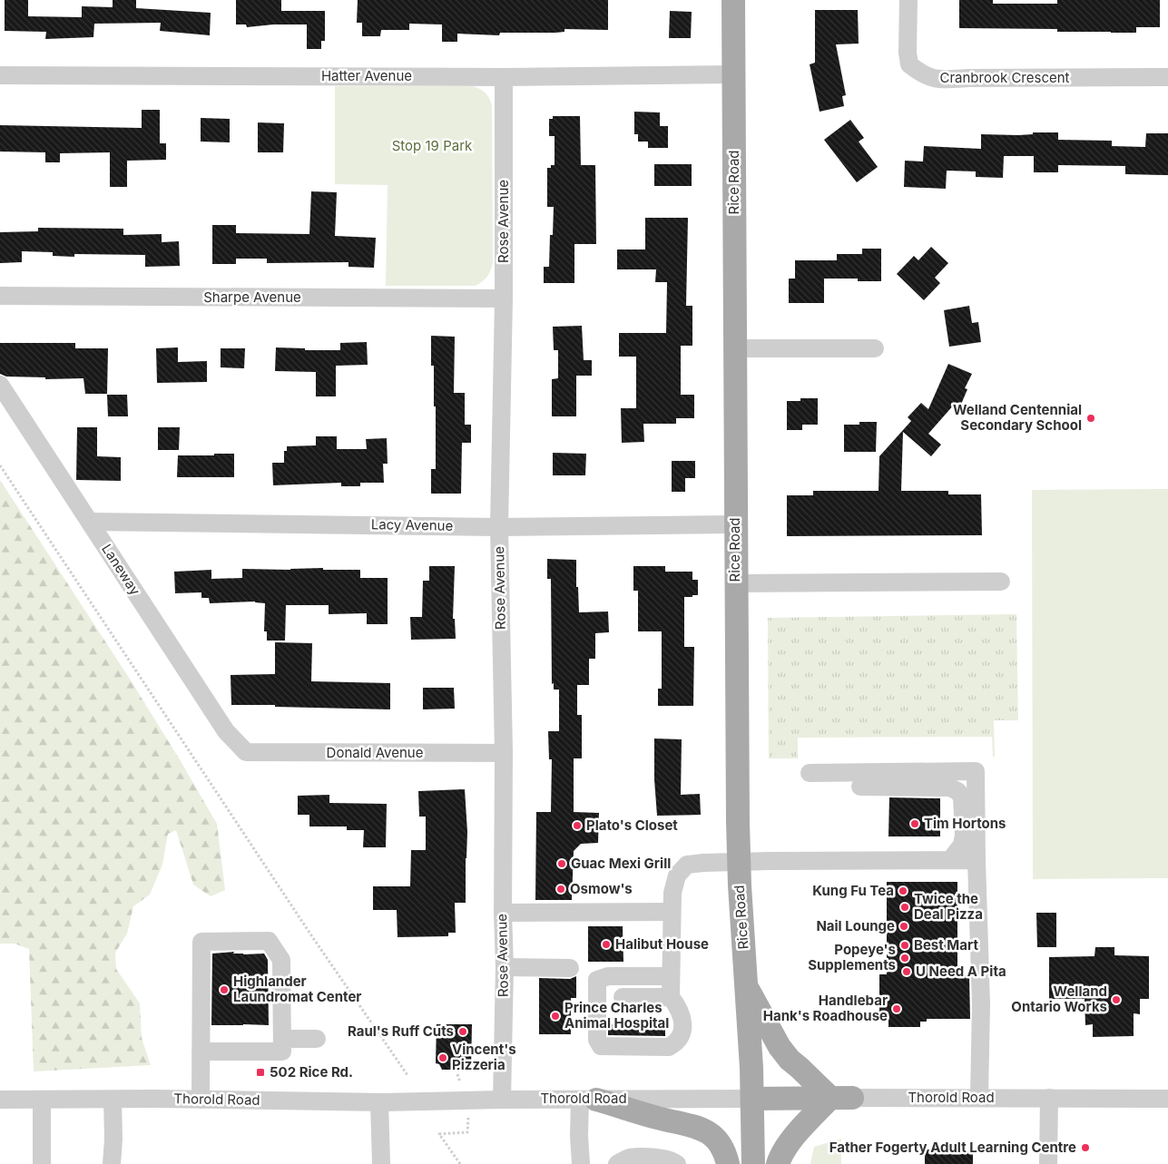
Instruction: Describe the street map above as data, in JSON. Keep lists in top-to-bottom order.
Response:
{
  "streets": {
    "main road": ["Rice Road", "Thorold Road"],
    "street": [
      "Hatter Avenue",
      "Cranbrook Crescent",
      "Rose Avenue",
      "Sharpe Avenue",
      "Lacy Avenue",
      "Laneway",
      "Donald Avenue"
    ]
  },
  "crossings": [
    ["Hatter Avenue", "Rice Road"],
    ["Hatter Avenue", "Rose Avenue"],
    ["Rice Road", "Lacy Avenue"],
    ["Rice Road", "Thorold Road"],
    ["Rose Avenue", "Sharpe Avenue"],
    ["Rose Avenue", "Lacy Avenue"],
    ["Rose Avenue", "Donald Avenue"],
    ["Rose Avenue", "Thorold Road"],
    ["Lacy Avenue", "Laneway"],
    ["Laneway", "Donald Avenue"]
  ],
  "parks": ["Stop 19 Park"],
  "places": {
    "other": [
      "Welland Centennial Secondary School",
      "Tim Hortons",
      "Plato's Closet",
      "Guac Mexi Grill",
      "Osmow's",
      "Kung Fu Tea",
      "Twice the Deal Pizza",
      "Nail Lounge",
      "Halibut House",
      "Best Mart",
      "Popeye's Supplements",
      "U Need A Pita",
      "Highlander Laundromat Center",
      "Welland Ontario Works",
      "Handlebar Hank's Roadhouse",
      "Prince Charles Animal Hospital",
      "Raul's Ruff Cuts",
      "Vincent's Pizzeria",
      "Father Fogerty Adult Learning Centre"
    ],
    "transit": ["502 Rice Rd."]
  }
}
